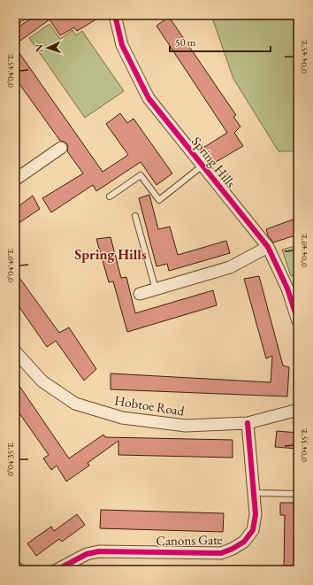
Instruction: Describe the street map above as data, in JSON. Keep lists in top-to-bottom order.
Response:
{
  "streets": {
    "street": ["Spring Hills", "Hobtoe Road", "Canons Gate"]
  },
  "crossings": [
    ["Hobtoe Road", "Canons Gate"]
  ],
  "districts": ["Spring Hills"],
  "scale_bar": "50 m",
  "north": "left",
  "coordinates": ["0°04'45\"E", "0°04'40\"E", "0°04'35\"E"]
}
